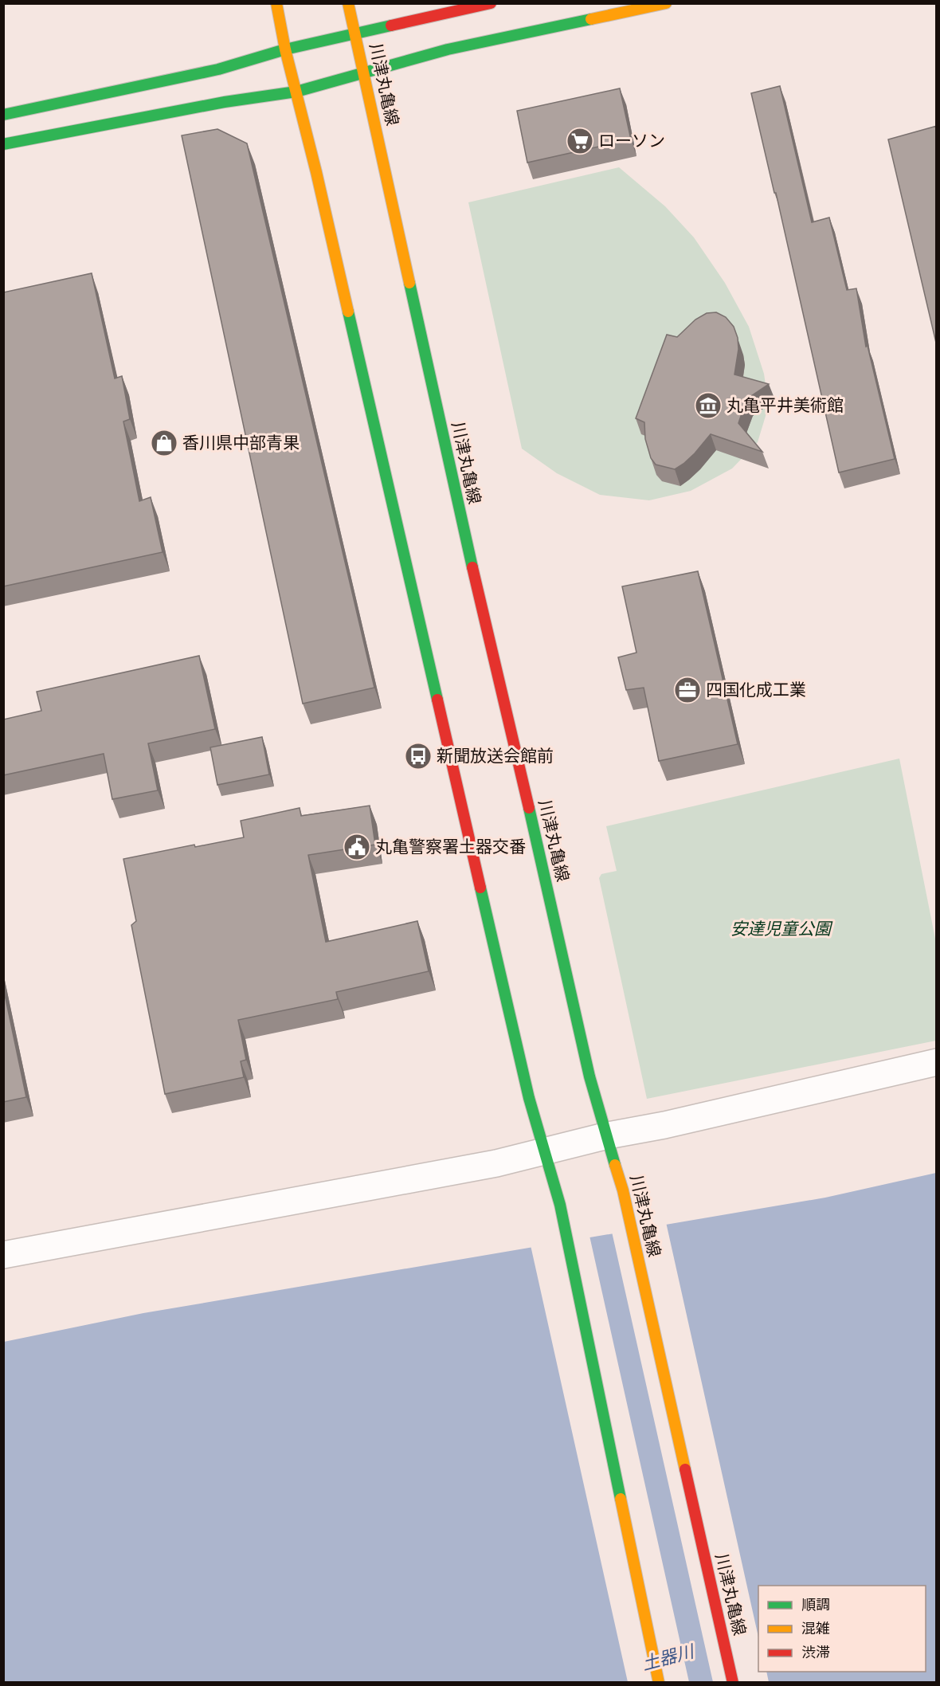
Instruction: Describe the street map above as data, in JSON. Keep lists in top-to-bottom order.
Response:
{
  "streets": {
    "main road": ["川津丸亀線"]
  },
  "water": ["土器川"],
  "parks": ["安達児童公園"],
  "places": {
    "supermarket": ["ローソン"],
    "museum": ["丸亀平井美術館"],
    "shop": ["香川県中部青果"],
    "office": ["四国化成工業"],
    "bus stop": ["新聞放送会館前"],
    "public building": ["丸亀警察署土器交番"]
  },
  "legend": ["順調", "混雑", "渋滞"]
}
